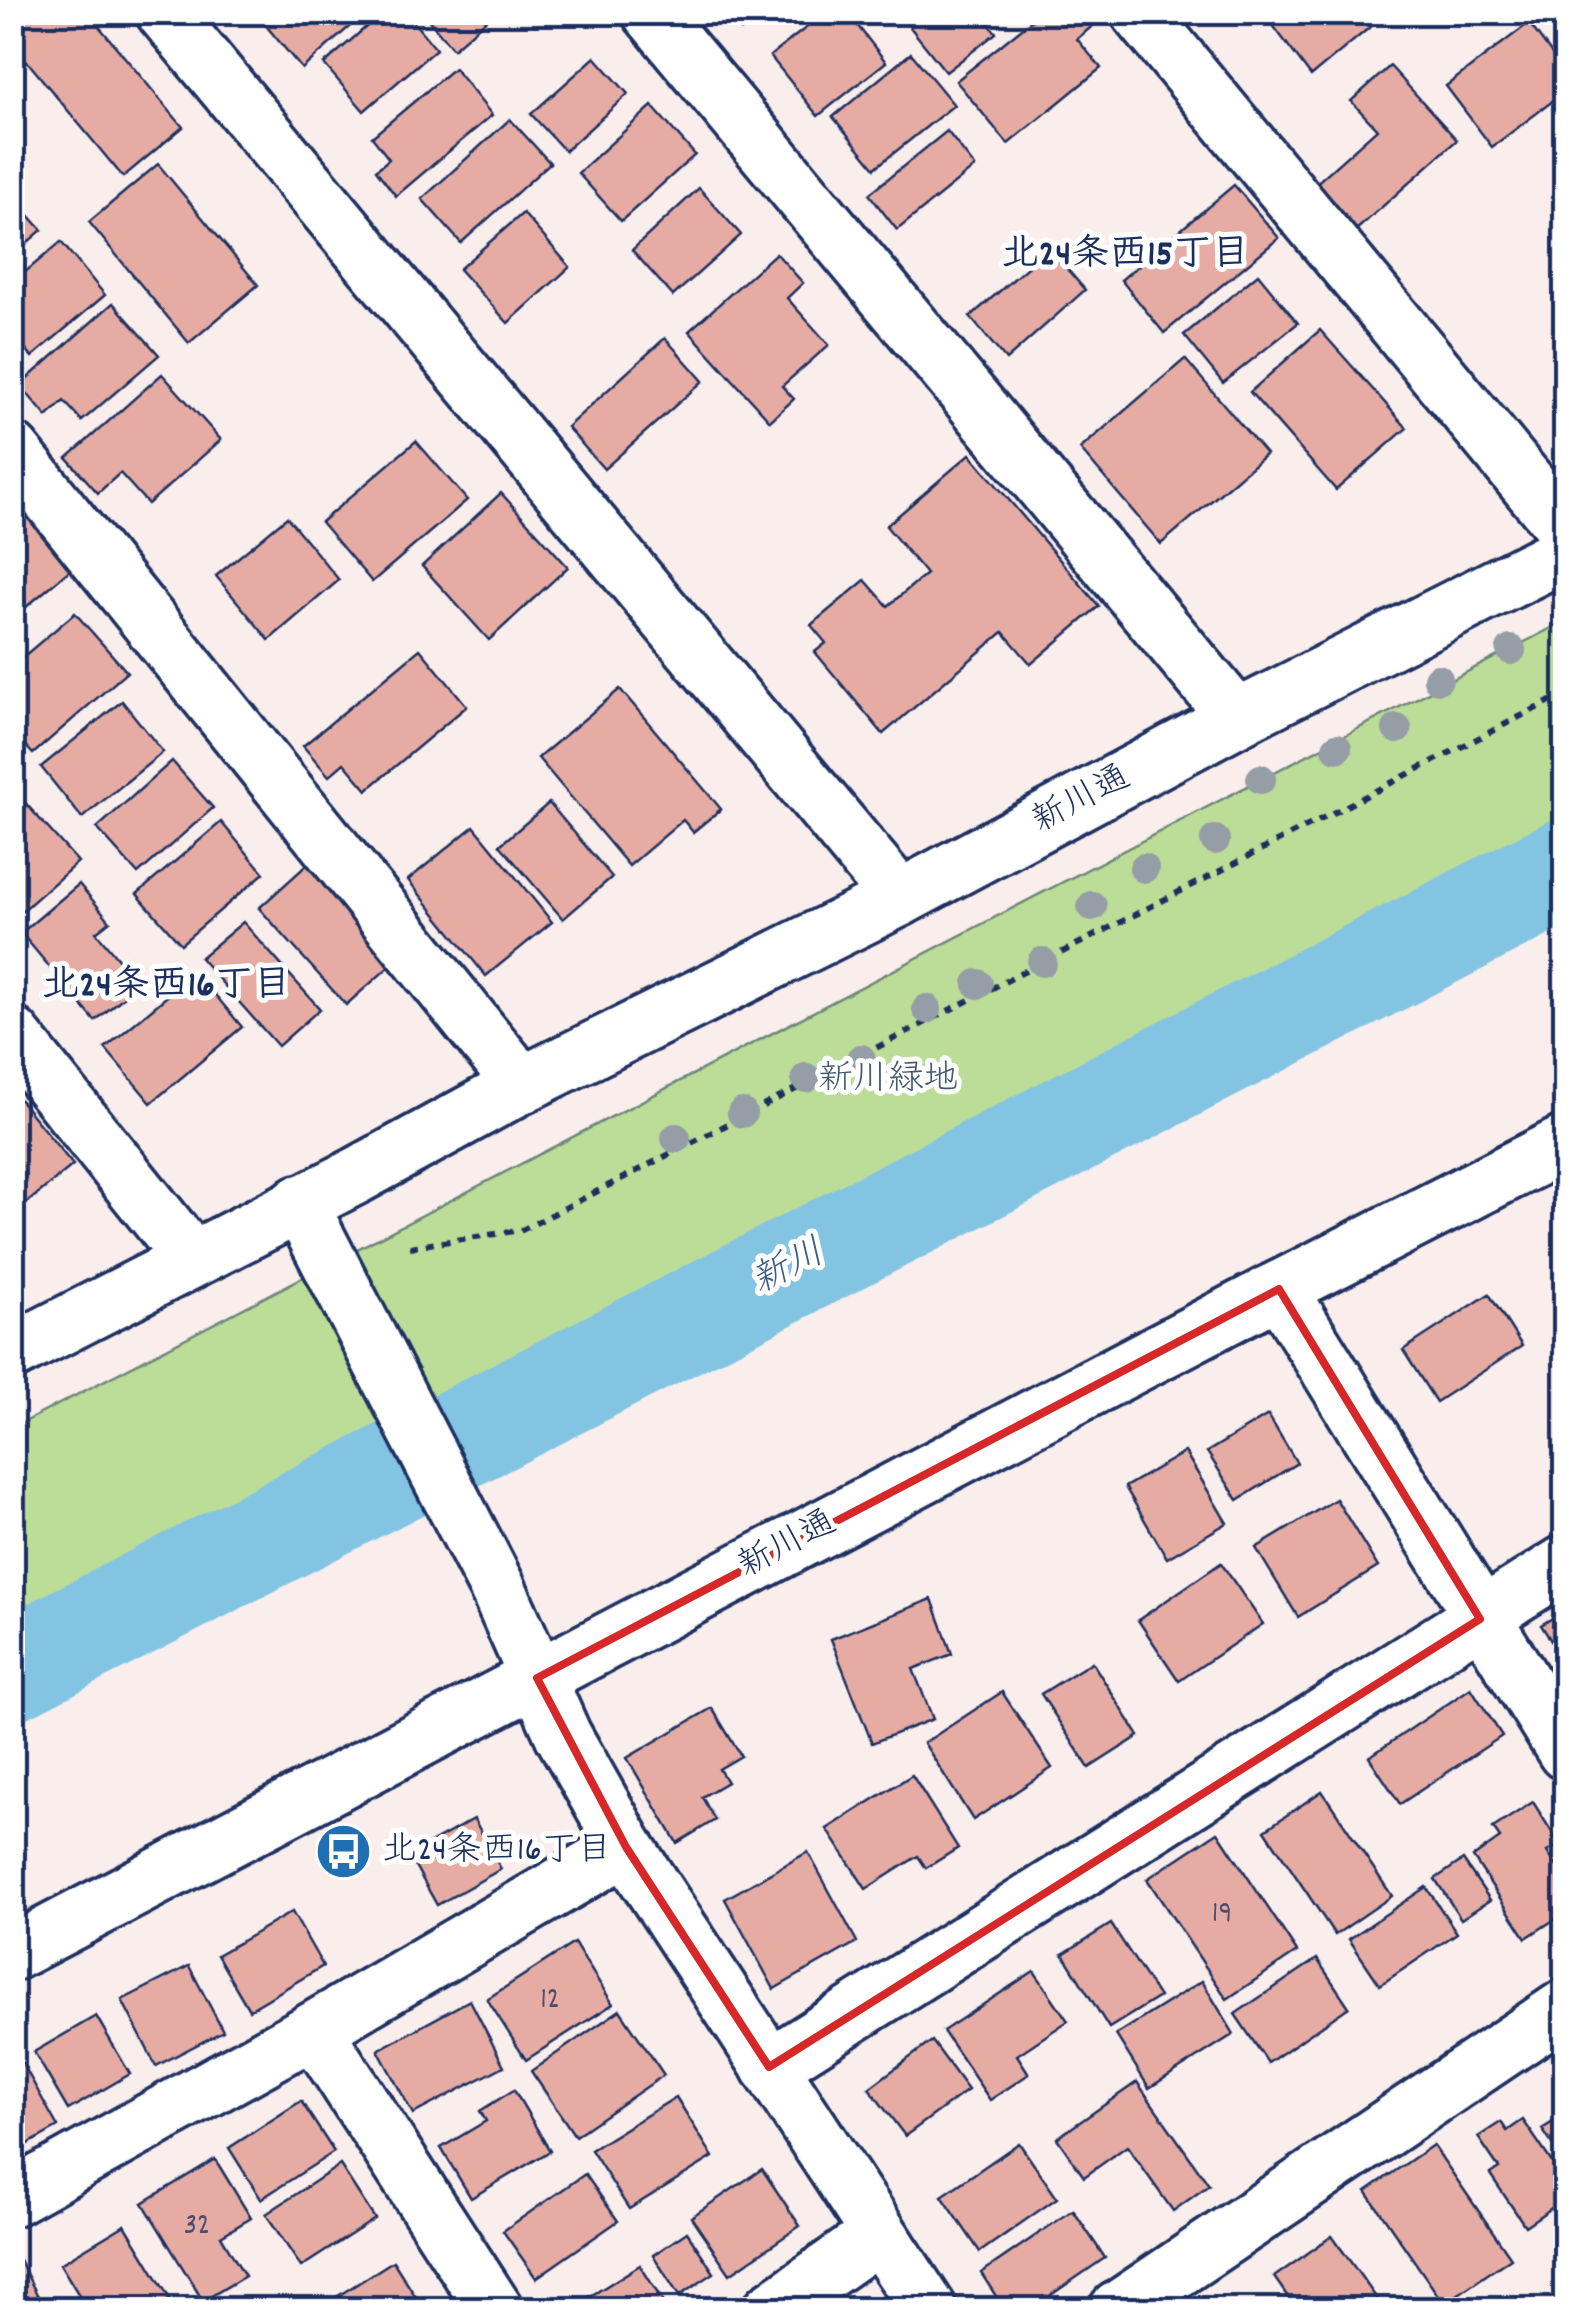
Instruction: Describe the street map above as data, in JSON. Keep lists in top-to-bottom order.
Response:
{
  "streets": {
    "street": ["新川通"]
  },
  "districts": ["北24条西15丁目", "北24条西16丁目"],
  "water": ["新川"],
  "parks": ["新川緑地"],
  "places": {
    "bus stop": ["北24条西16丁目"]
  },
  "house_numbers": ["19", "12", "32"]
}
